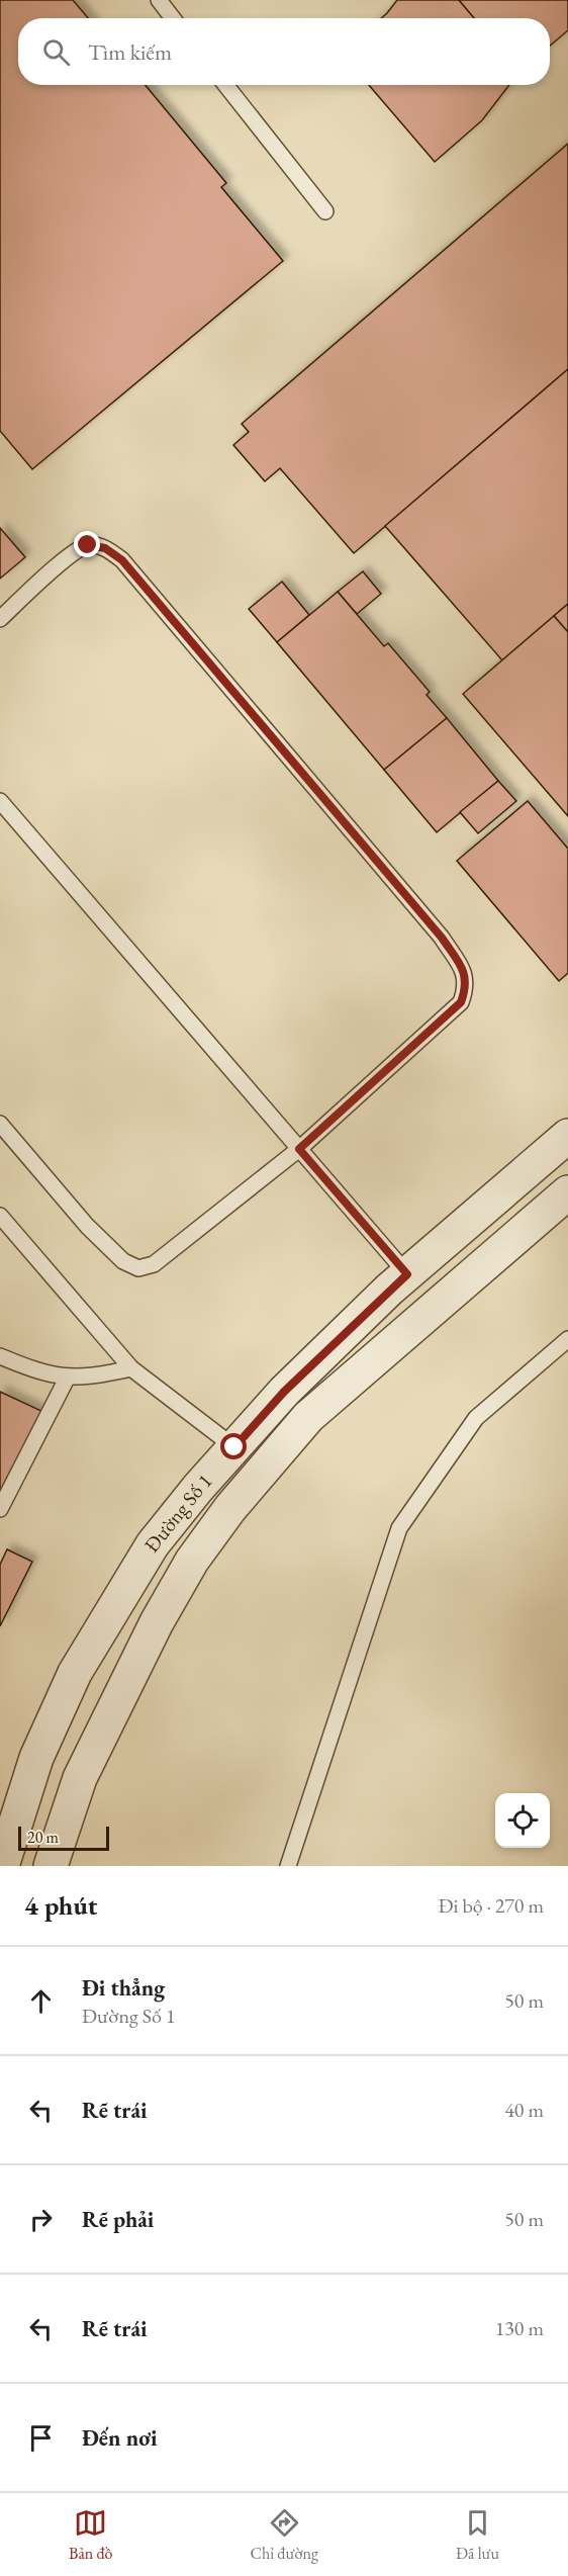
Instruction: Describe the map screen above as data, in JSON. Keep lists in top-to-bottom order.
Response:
{
  "streets": {
    "street": ["Đường Số 1"]
  },
  "scale_bar": "20 m",
  "page": {
    "search": "Tìm kiếm",
    "scale": "20 m",
    "heading": ["4 phút", "Đi bộ · 270 m"],
    "list": [
      ["Đi thẳng", "Đường Số 1", "50 m"],
      ["Rẽ trái", "40 m"],
      ["Rẽ phải", "50 m"],
      ["Rẽ trái", "130 m"],
      "Đến nơi"
    ],
    "nav": ["Bản đồ", "Chỉ đường", "Đã lưu"]
  }
}
